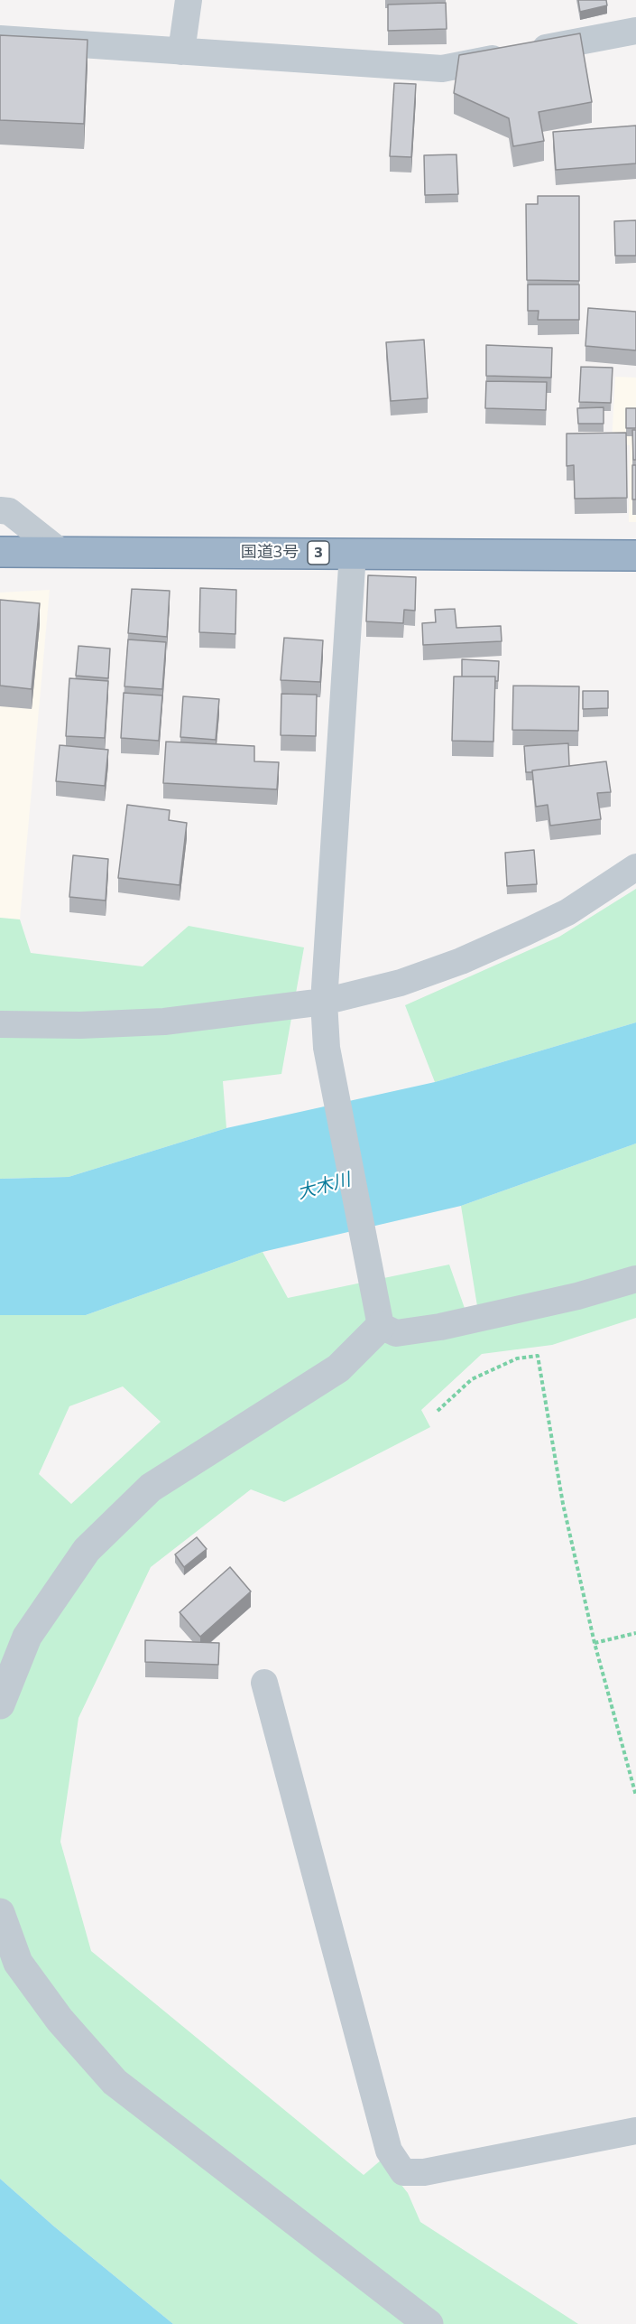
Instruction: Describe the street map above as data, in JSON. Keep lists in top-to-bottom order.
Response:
{
  "streets": {
    "highway": ["国道3号", "3"]
  },
  "water": ["大木川"]
}
